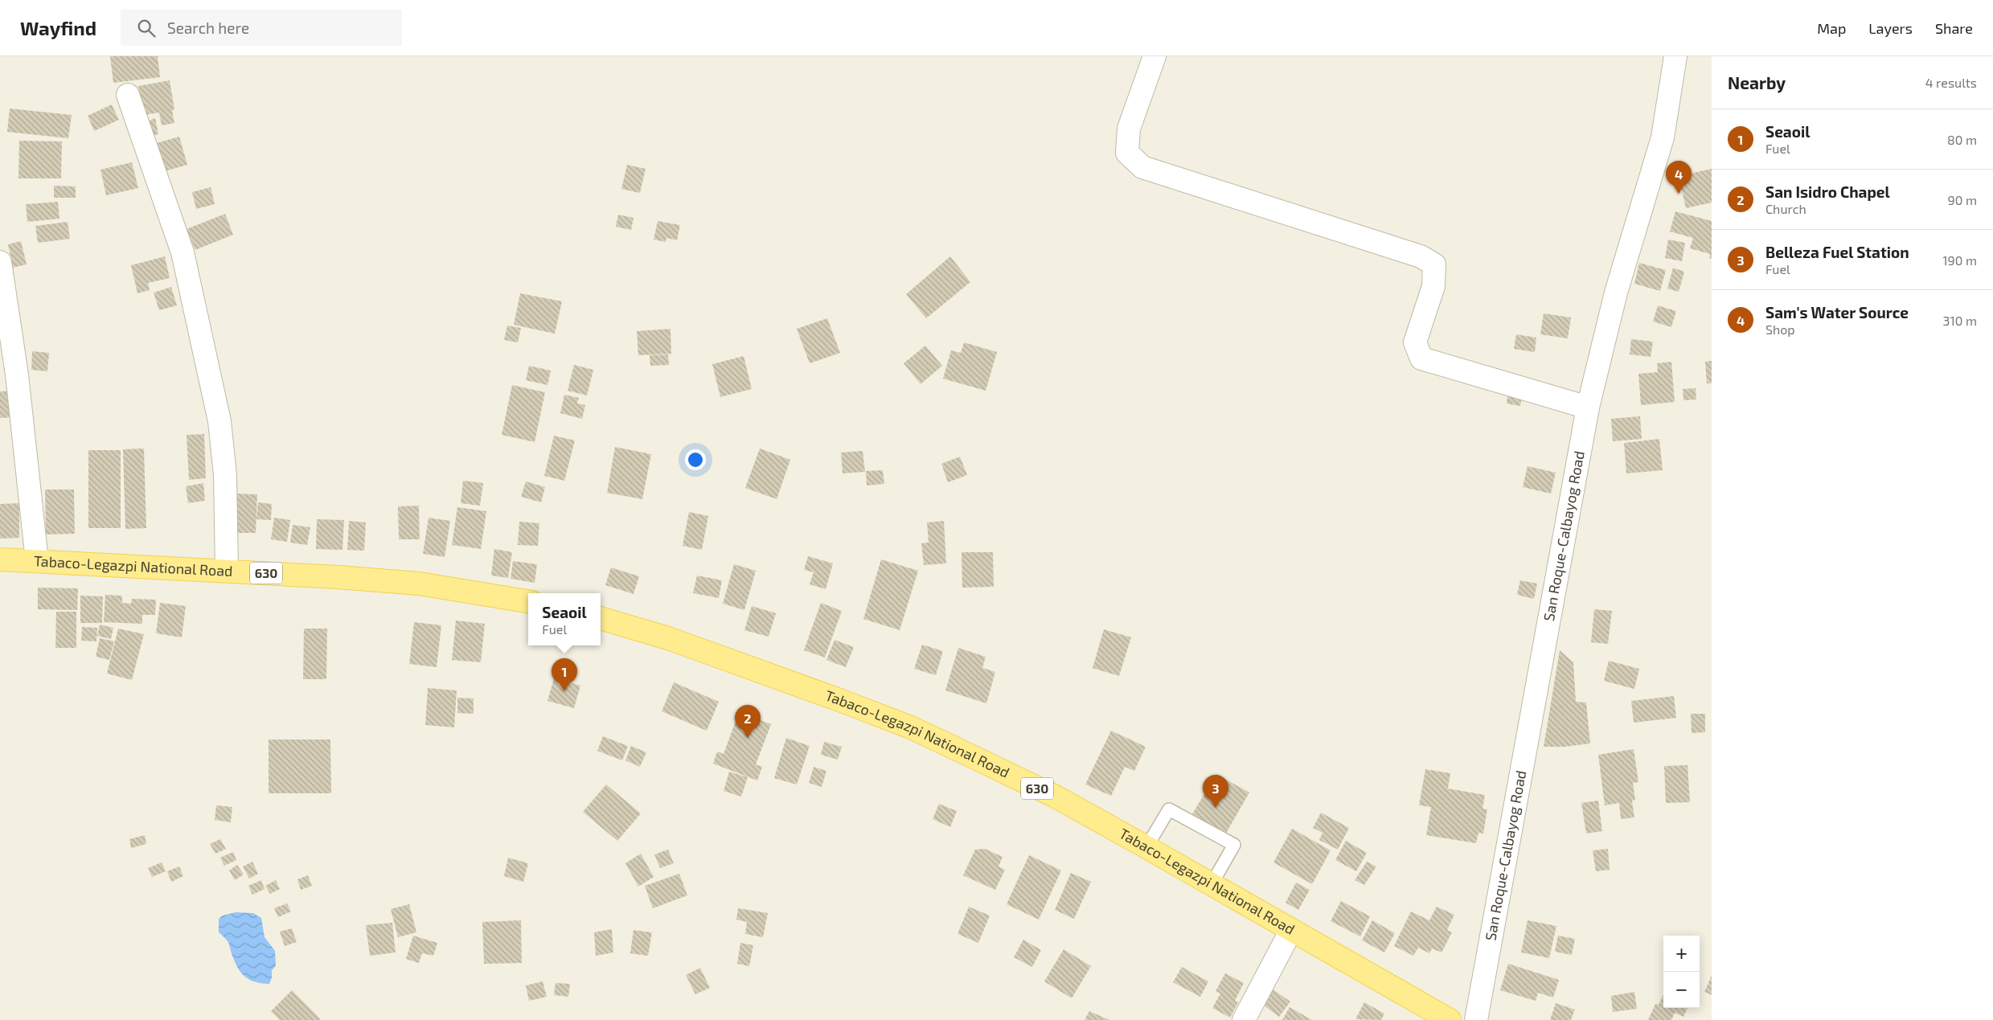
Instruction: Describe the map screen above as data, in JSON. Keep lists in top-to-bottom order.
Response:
{
  "streets": {
    "main road": ["Tabaco-Legazpi National Road", "630"],
    "street": ["San Roque-Calbayog Road"]
  },
  "page": {
    "header": "Wayfind",
    "search": "Search here",
    "nav": ["Map", "Layers", "Share"],
    "heading": ["Nearby", "4 results"],
    "list": [
      {
        "mark": "1",
        "name": "Seaoil",
        "note": "Fuel",
        "value": "80 m"
      },
      {
        "mark": "2",
        "name": "San Isidro Chapel",
        "note": "Church",
        "value": "90 m"
      },
      {
        "mark": "3",
        "name": "Belleza Fuel Station",
        "note": "Fuel",
        "value": "190 m"
      },
      {
        "mark": "4",
        "name": "Sam's Water Source",
        "note": "Shop",
        "value": "310 m"
      }
    ],
    "pins": [
      "4",
      "1",
      "2",
      "3"
    ],
    "popup": ["Seaoil", "Fuel"],
    "map_buttons": ["+", "−"]
  }
}
